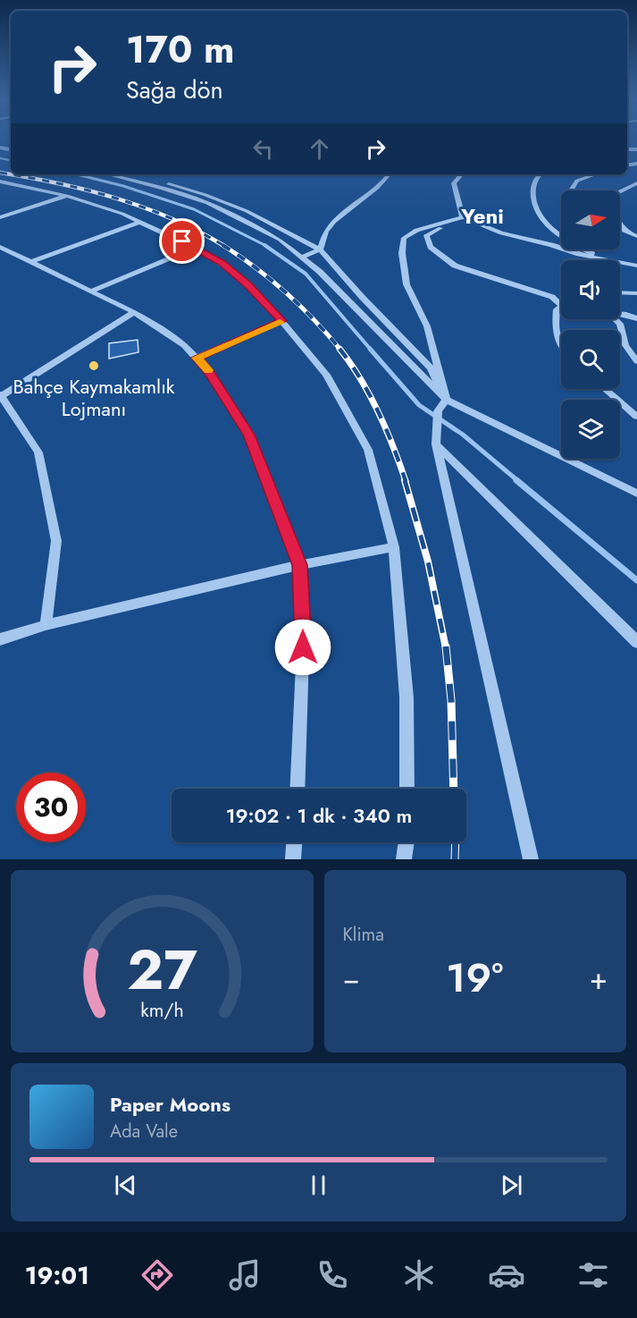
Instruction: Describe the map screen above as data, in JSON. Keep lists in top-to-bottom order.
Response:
{
  "districts": ["Yeni"],
  "places": ["Bahçe Kaymakamlık Lojmanı"],
  "north": "right",
  "page": {
    "turn": ["170 m", "Sağa dön"],
    "limit": "30",
    "trip": "19:02 · 1 dk · 340 m",
    "tile": "Klima",
    "heat": ["−", "19°", "+"],
    "song": ["Paper Moons", "Ada Vale"],
    "tabs": "19:01",
    "gauge": ["27", "km/h"]
  }
}
